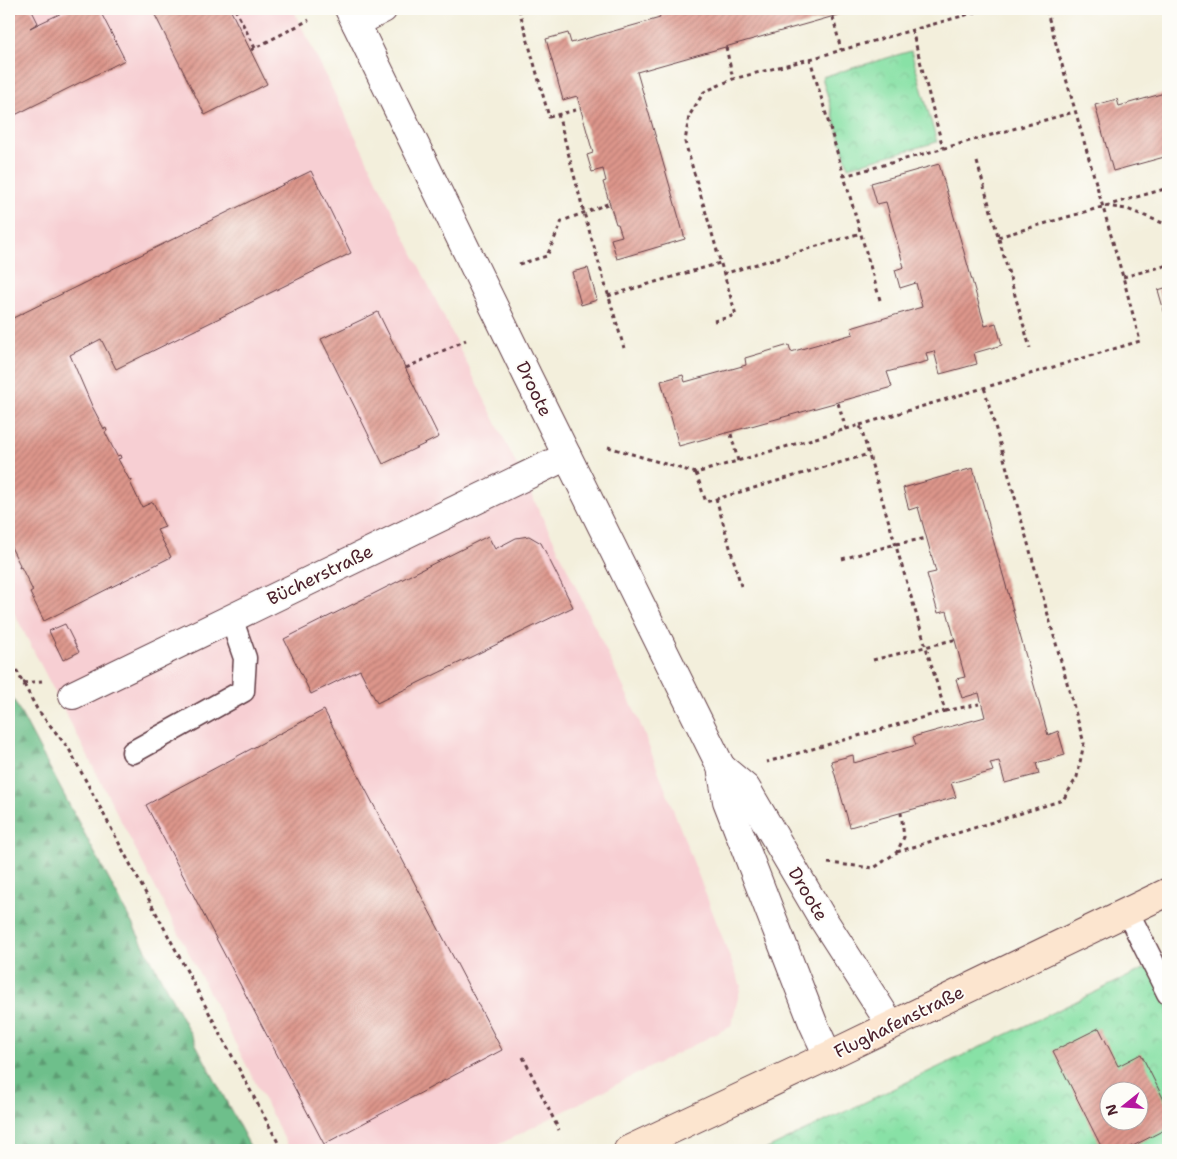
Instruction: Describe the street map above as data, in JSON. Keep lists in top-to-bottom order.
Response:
{
  "streets": {
    "main road": ["Flughafenstraße"],
    "street": ["Droote", "Bücherstraße"]
  },
  "crossings": [
    ["Droote", "Bücherstraße"],
    ["Droote", "Flughafenstraße"]
  ],
  "north": "left"
}
